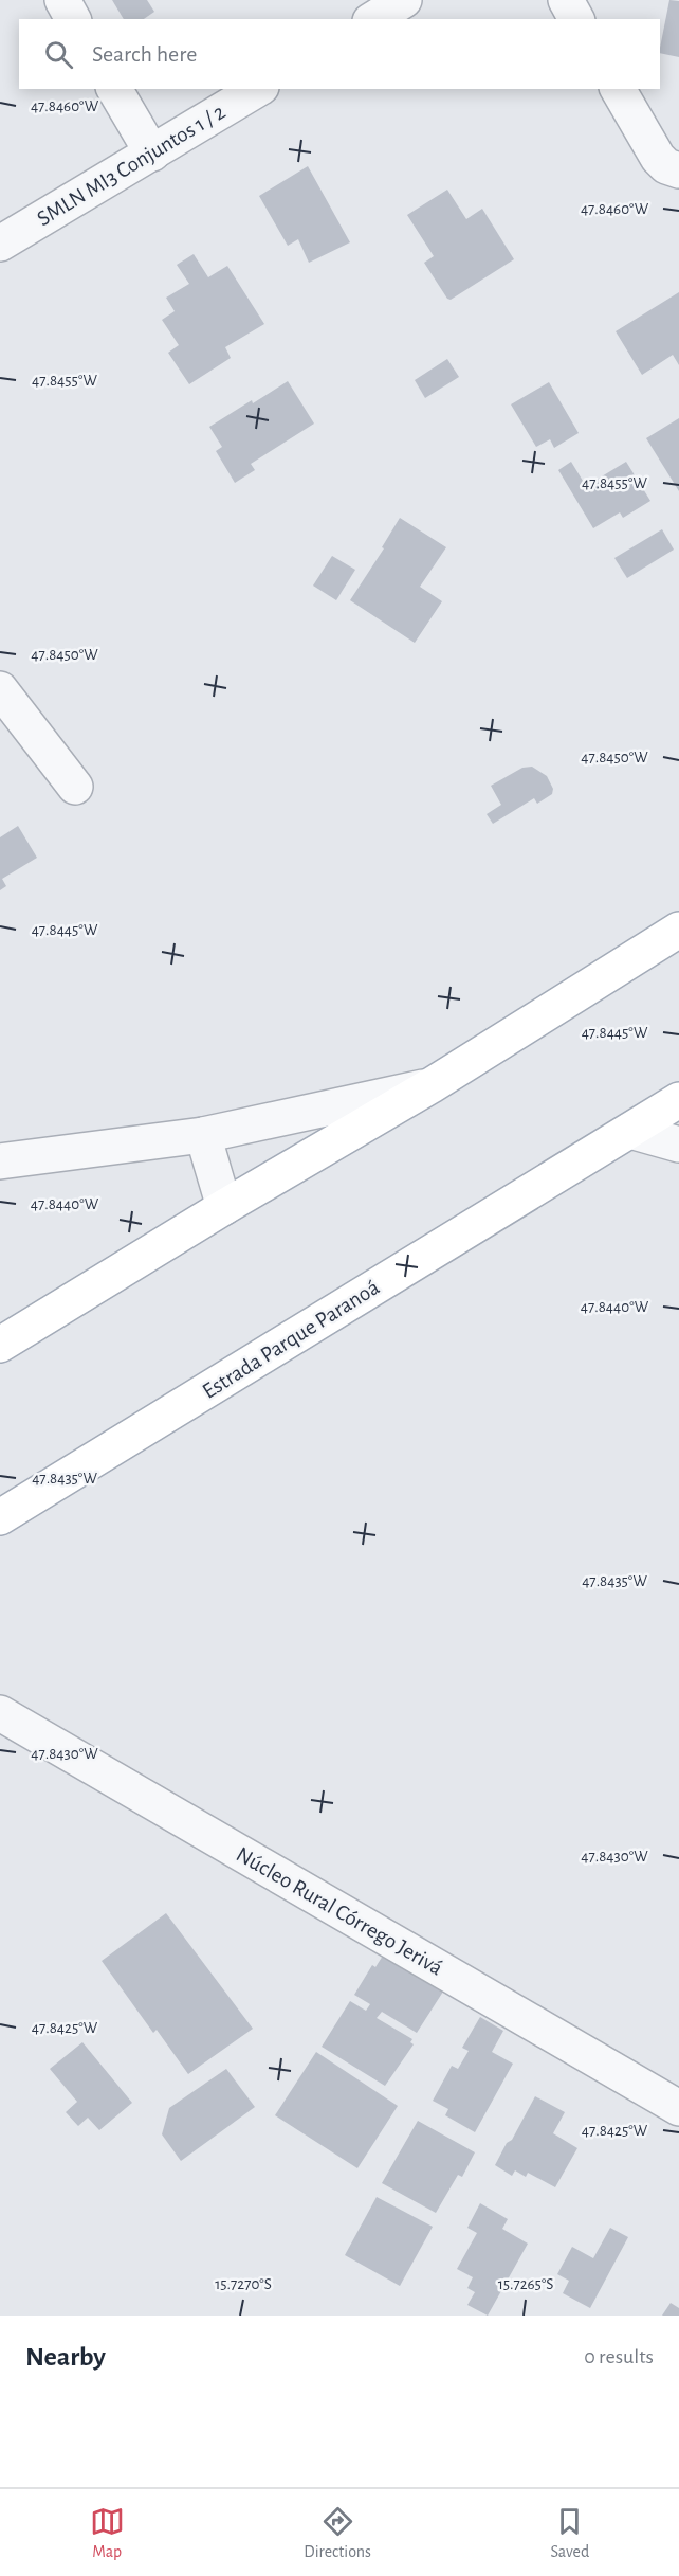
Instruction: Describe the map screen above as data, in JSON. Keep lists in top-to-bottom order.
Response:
{
  "streets": {
    "main road": ["Estrada Parque Paranoá"],
    "street": ["SMLN MI3 Conjuntos 1 / 2", "Núcleo Rural Córrego Jerivá"]
  },
  "page": {
    "search": "Search here",
    "heading": ["Nearby", "0 results"],
    "nav": ["Map", "Directions", "Saved"]
  },
  "coordinates": [
    "47.8460°W",
    "47.8455°W",
    "47.8450°W",
    "47.8445°W",
    "47.8440°W",
    "47.8435°W",
    "47.8430°W",
    "47.8425°W",
    "15.7270°S",
    "15.7265°S"
  ]
}
